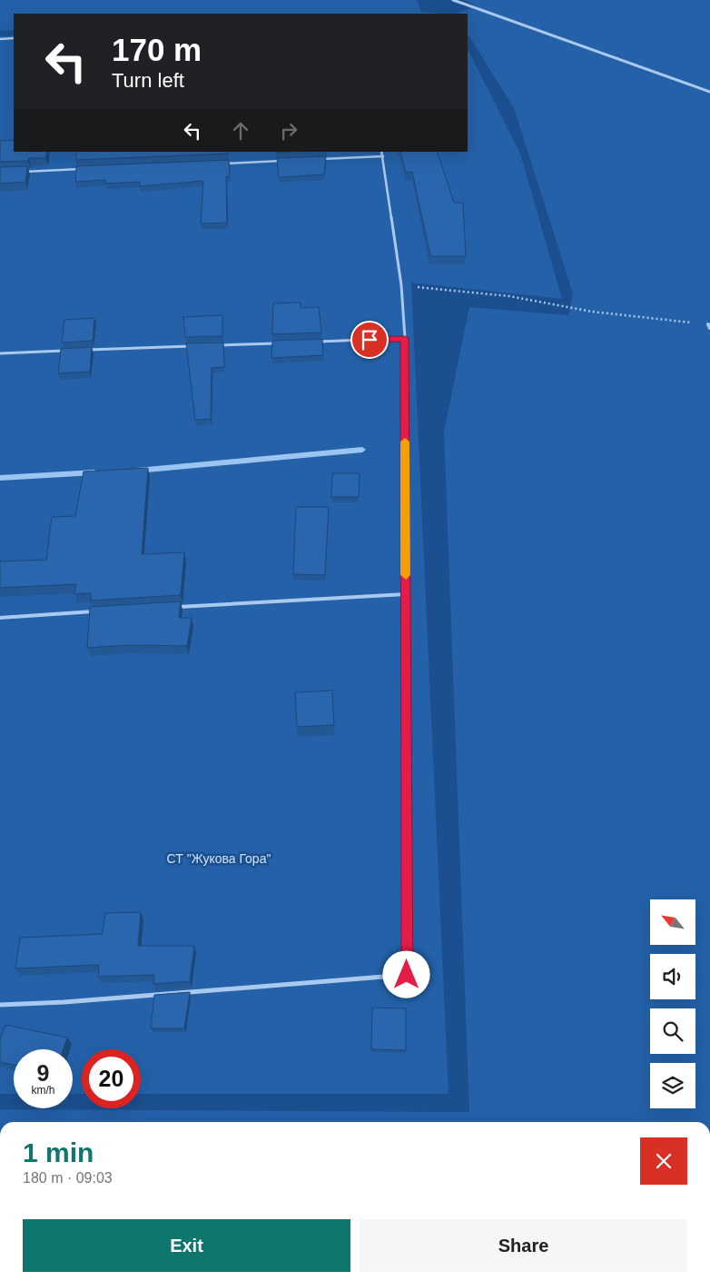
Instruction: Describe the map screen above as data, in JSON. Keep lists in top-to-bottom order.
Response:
{
  "parks": ["СТ \"Жукова Гора\""],
  "north": "top left",
  "page": {
    "turn": ["170 m", "Turn left"],
    "speed": "9 km/h",
    "limit": "20",
    "heading": ["1 min", "180 m · 09:03"],
    "buttons": ["Exit", "Share"]
  }
}
